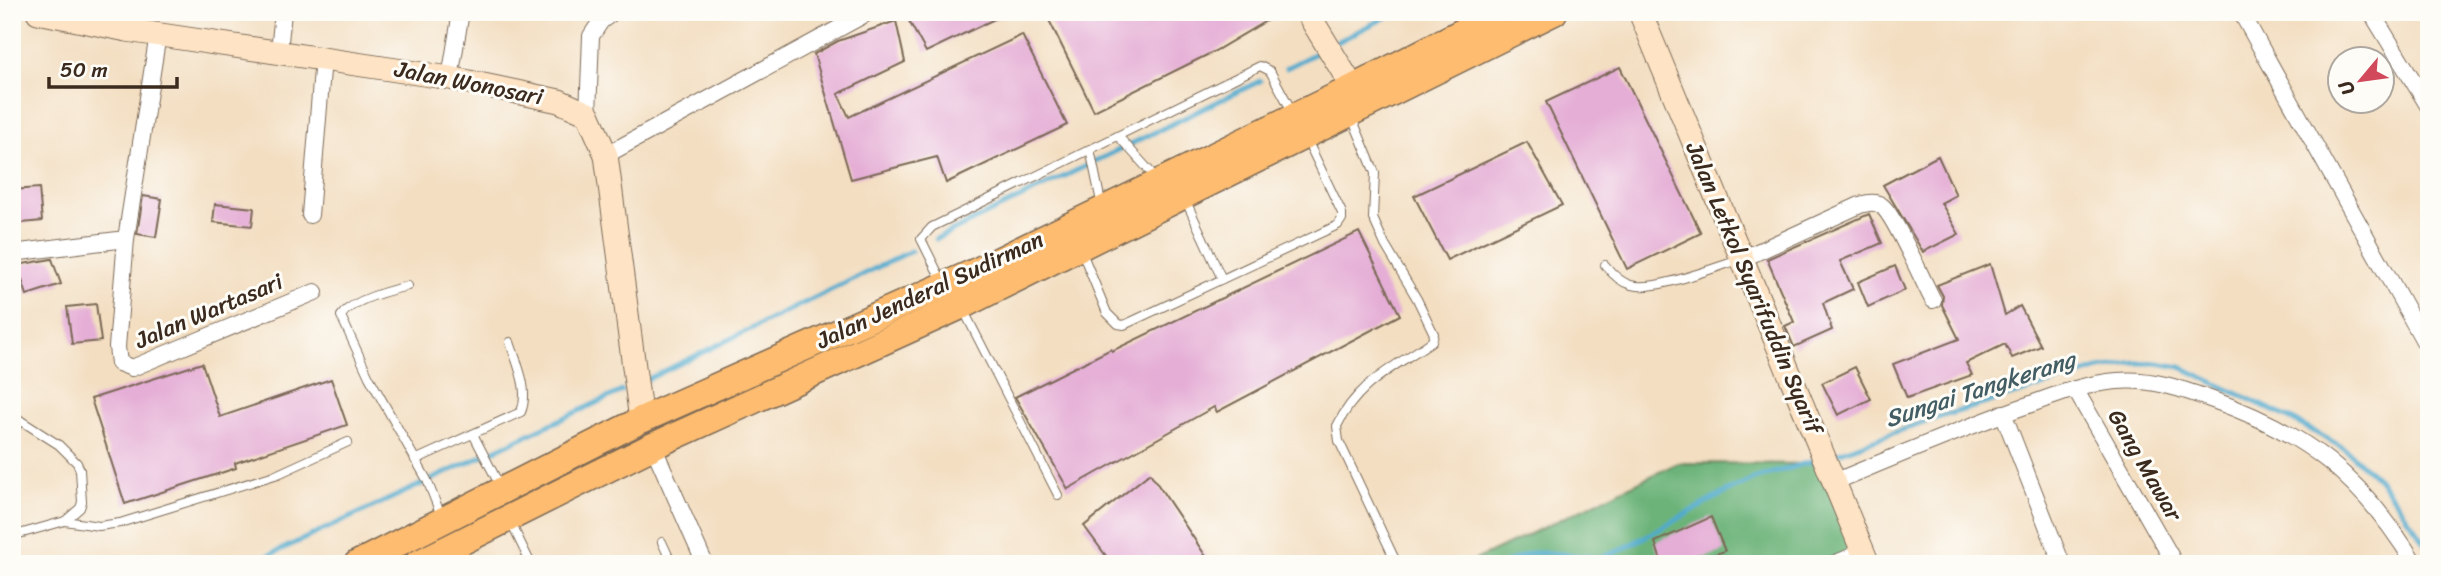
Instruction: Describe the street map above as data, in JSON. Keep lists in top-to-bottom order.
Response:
{
  "streets": {
    "main road": ["Jalan Jenderal Sudirman"],
    "street": [
      "Jalan Wonosari",
      "Jalan Letkol Syarifuddin Syarif",
      "Jalan Wartasari",
      "Gang Mawar"
    ]
  },
  "crossings": [
    ["Jalan Wonosari", "Jalan Wartasari"]
  ],
  "water": ["Sungai Tangkerang"],
  "scale_bar": "50 m",
  "north": "bottom left"
}
